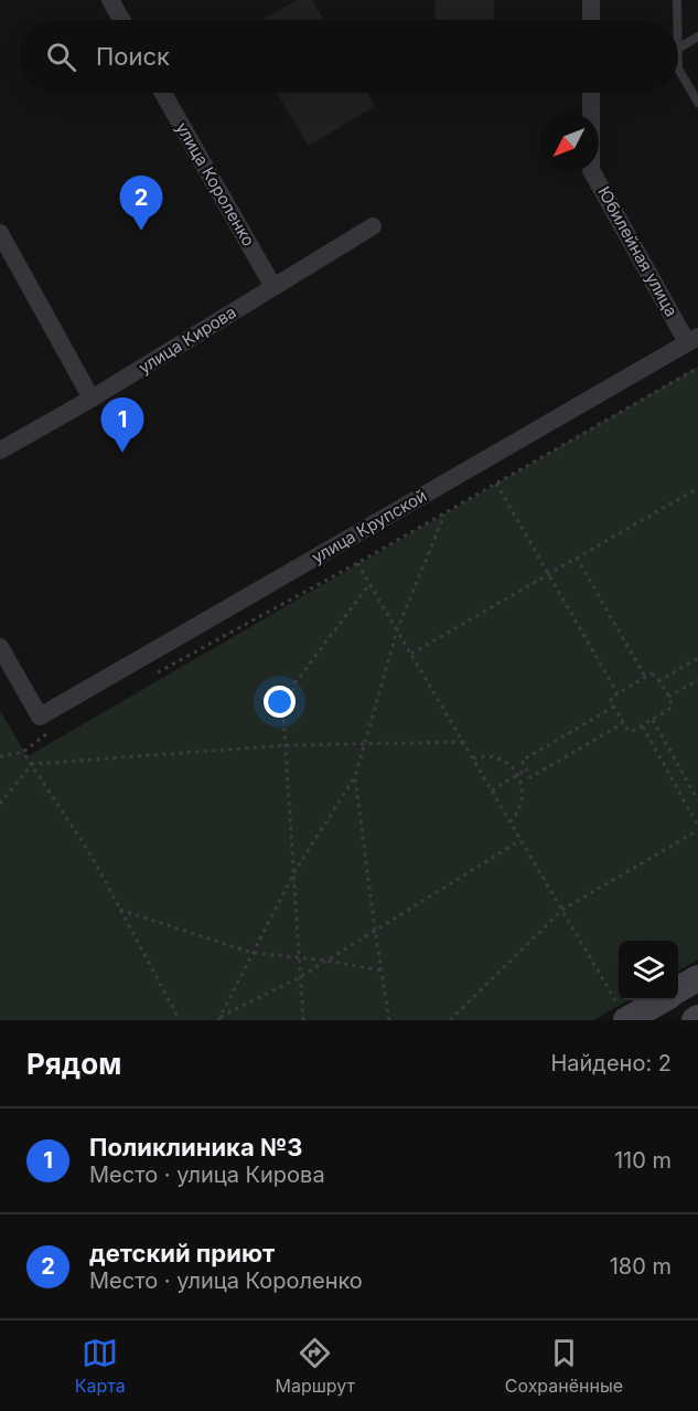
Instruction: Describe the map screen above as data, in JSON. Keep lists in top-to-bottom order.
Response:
{
  "streets": {
    "street": [
      "улица Короленко",
      "Юбилейная улица",
      "улица Кирова",
      "улица Крупской"
    ]
  },
  "crossings": [
    ["улица Короленко", "улица Кирова"],
    ["Юбилейная улица", "улица Крупской"]
  ],
  "north": "bottom left",
  "page": {
    "search": "Поиск",
    "pins": ["2", "1"],
    "heading": ["Рядом", "Найдено: 2"],
    "list": [
      {
        "mark": "1",
        "name": "Поликлиника №3",
        "note": "Место · улица Кирова",
        "value": "110 m"
      },
      {
        "mark": "2",
        "name": "детский приют",
        "note": "Место · улица Короленко",
        "value": "180 m"
      }
    ],
    "nav": ["Карта", "Маршрут", "Сохранённые"]
  }
}
